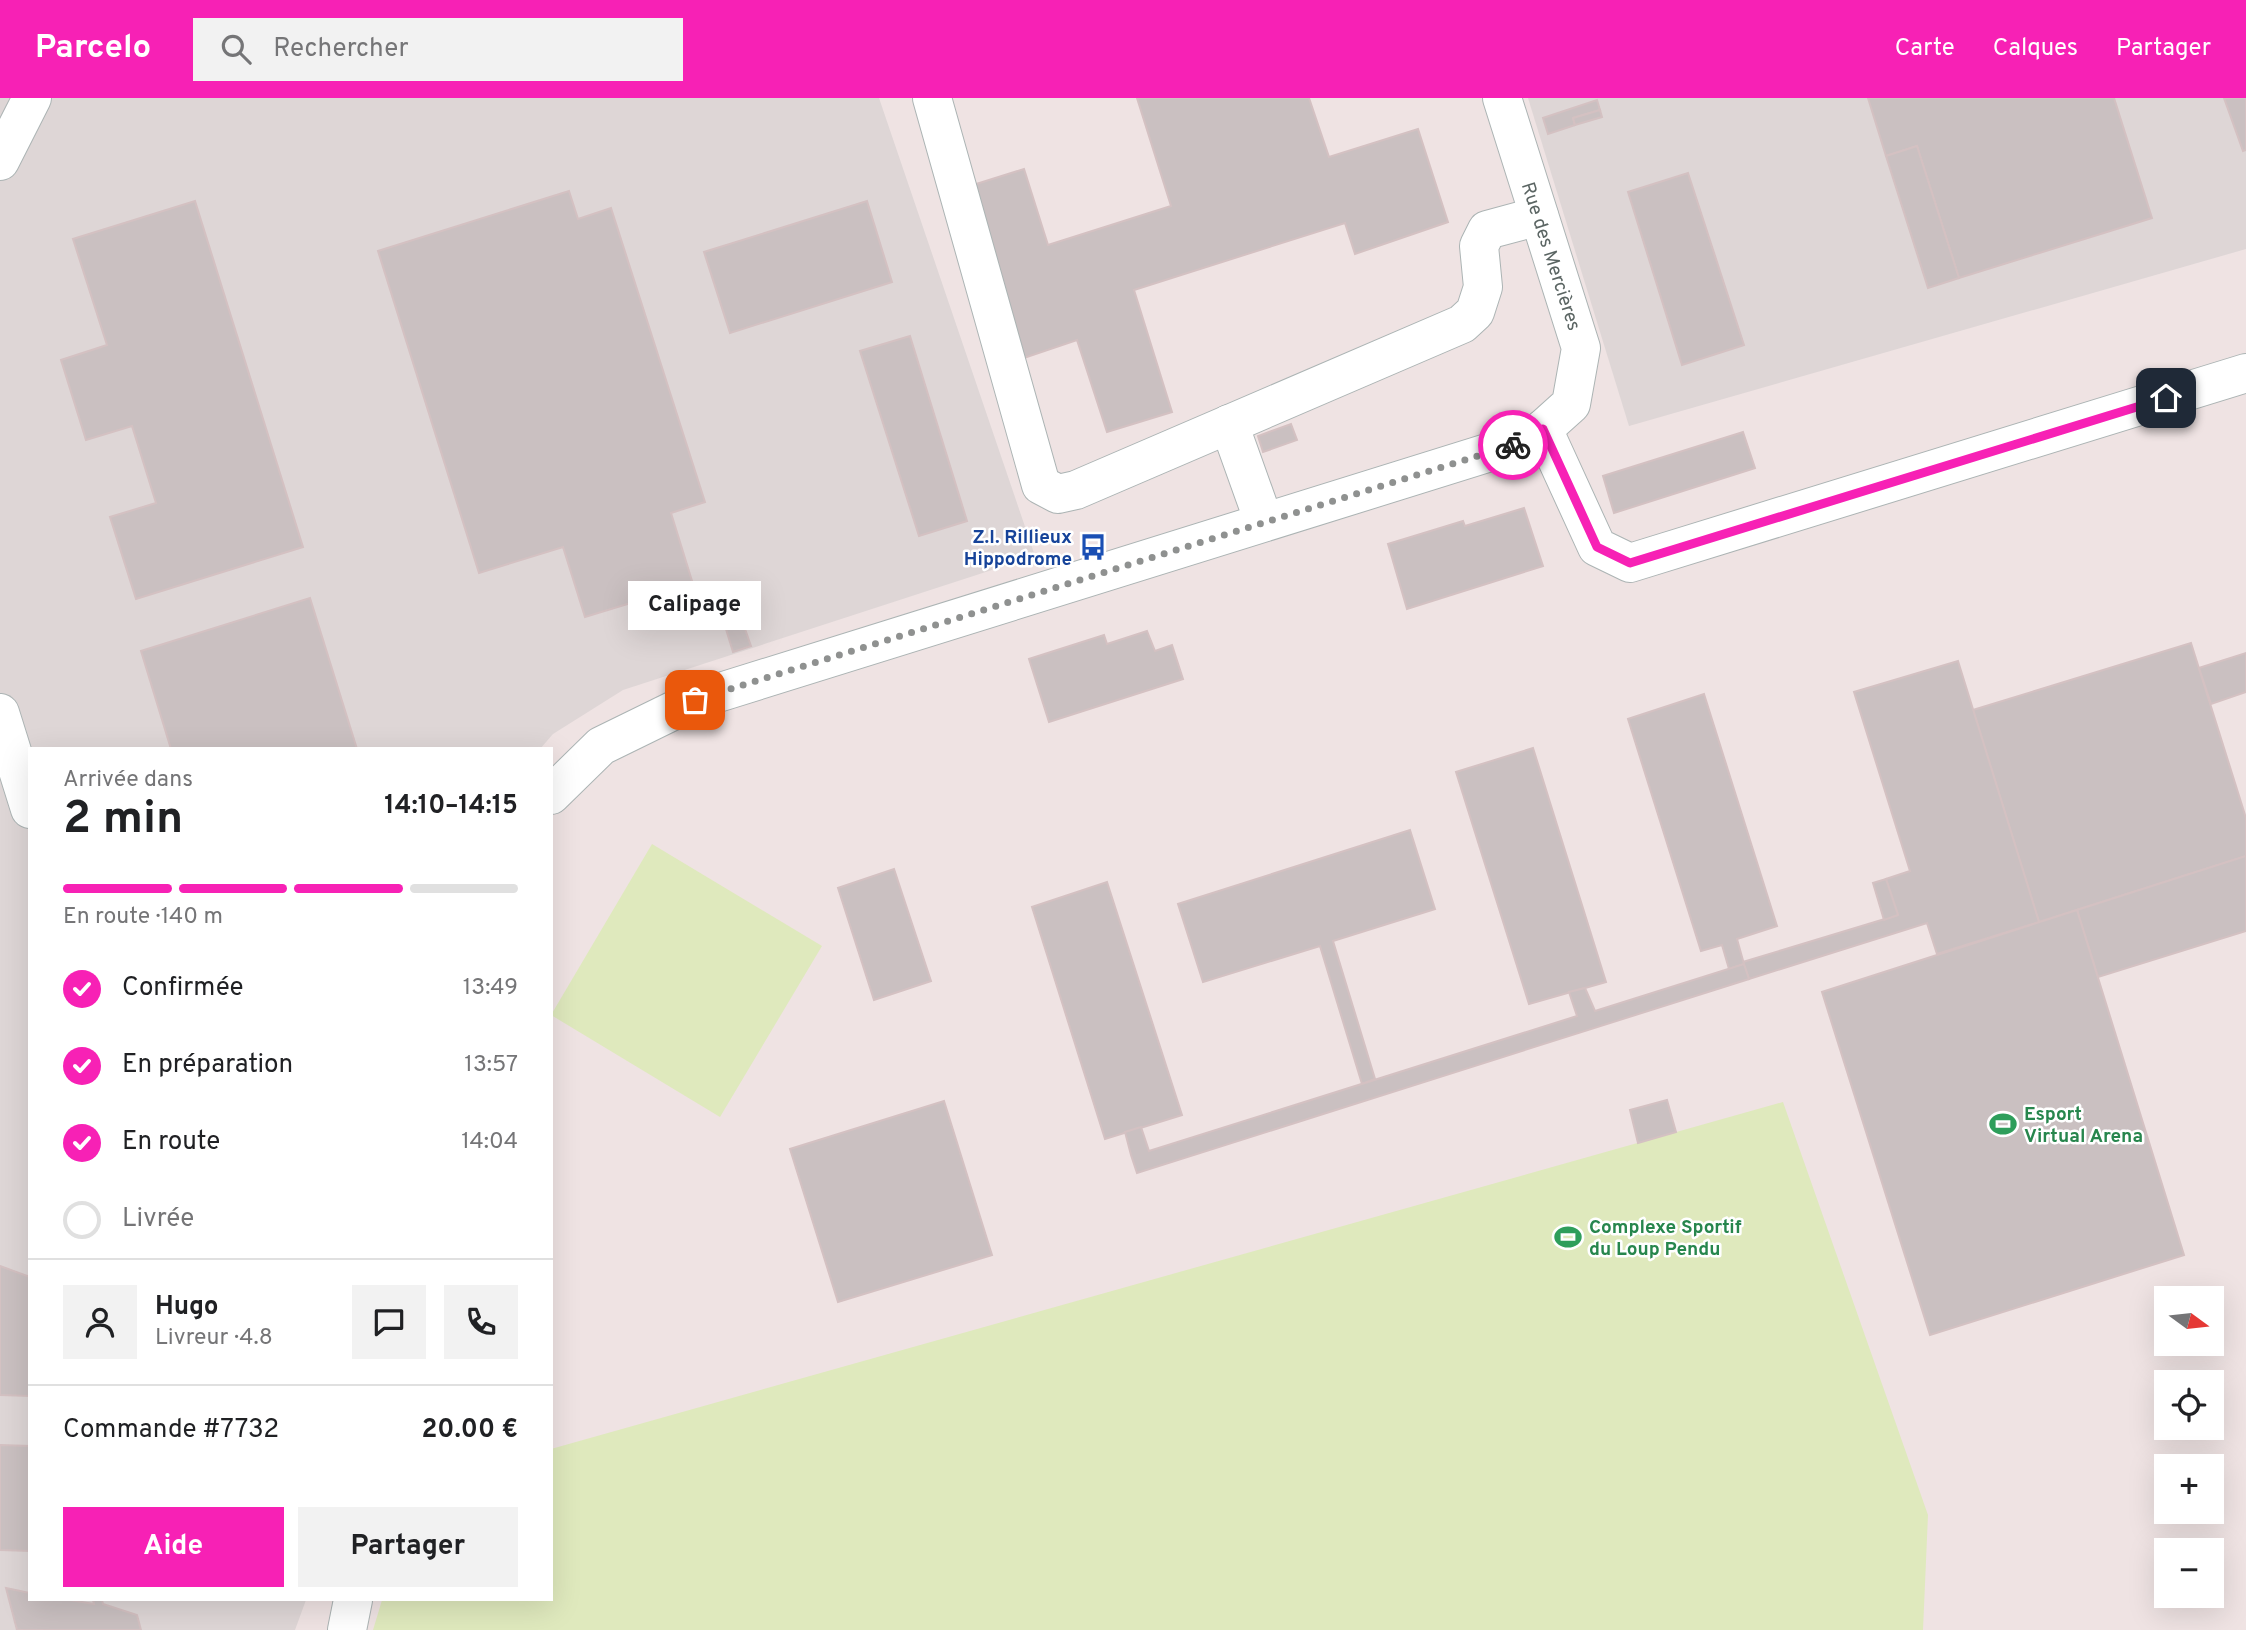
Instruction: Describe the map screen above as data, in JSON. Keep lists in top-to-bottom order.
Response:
{
  "streets": {
    "street": ["Rue des Mercières"]
  },
  "places": {
    "bus stop": ["Z.I. Rillieux Hippodrome"],
    "other": ["Calipage"],
    "sports": ["Esport Virtual Arena", "Complexe Sportif du Loup Pendu"]
  },
  "north": "right",
  "page": {
    "header": "Parcelo",
    "search": "Rechercher",
    "nav": ["Carte", "Calques", "Partager"],
    "bubble": "Calipage",
    "heading": ["2 min", "Arrivée dans", "14:10–14:15"],
    "panel": [
      "Hugo",
      "Livreur · 4.8",
      "Commande #7732",
      "20.00 €"
    ],
    "bar": "En route · 140 m",
    "list": [
      ["Confirmée", "13:49"],
      ["En préparation", "13:57"],
      ["En route", "14:04"],
      "Livrée"
    ],
    "map_buttons": ["+", "−"],
    "buttons": ["Aide", "Partager"]
  }
}
